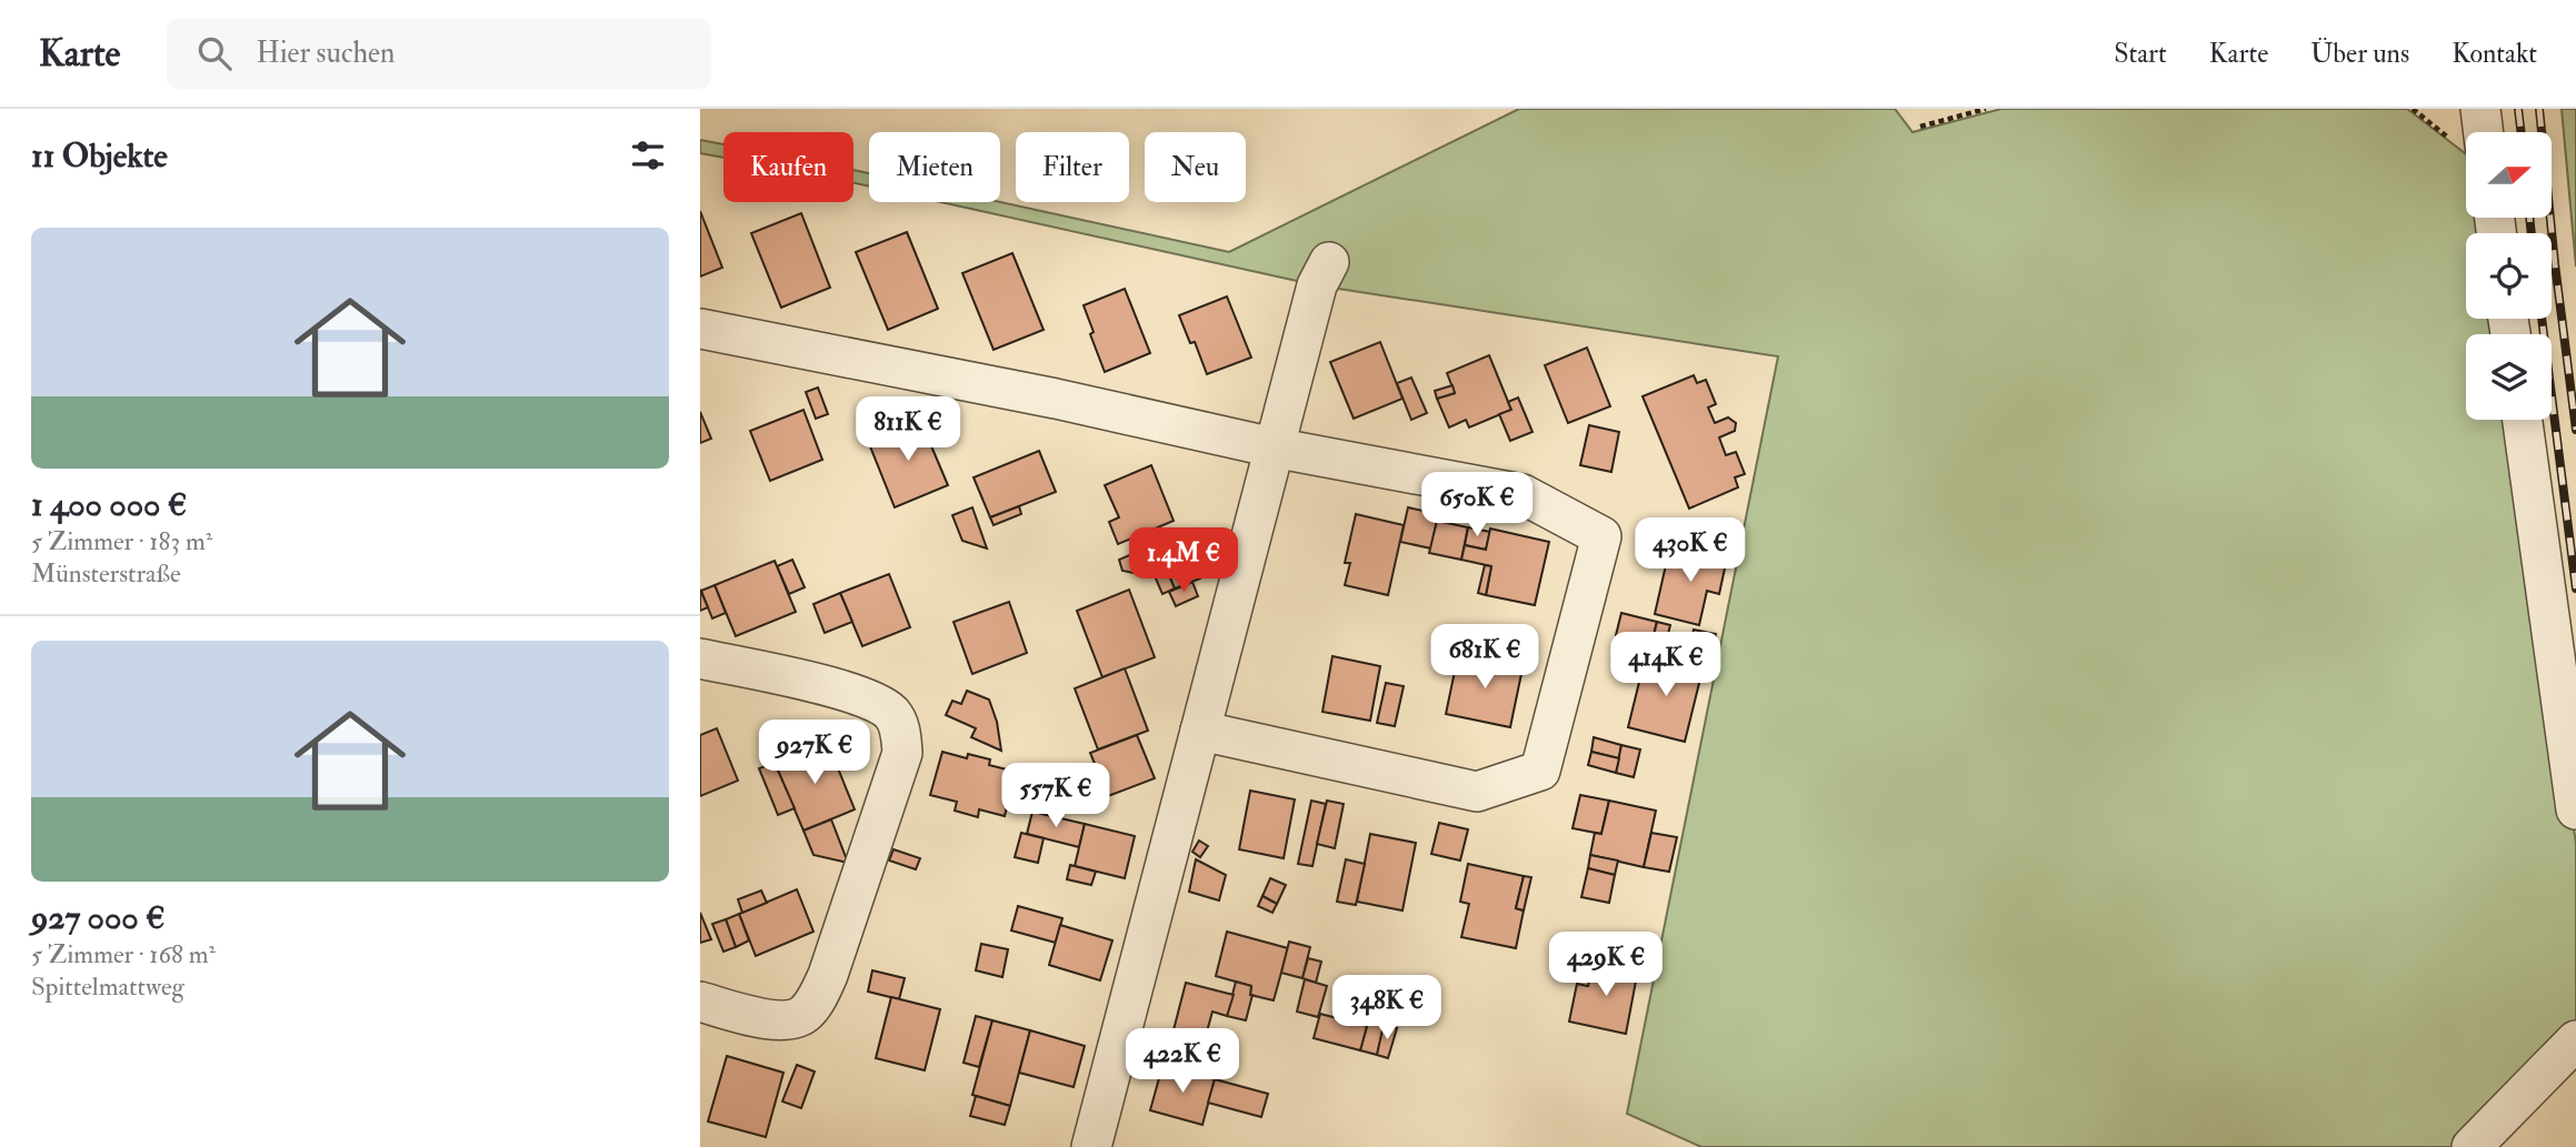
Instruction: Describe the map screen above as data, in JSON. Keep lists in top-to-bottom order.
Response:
{
  "north": "right",
  "page": {
    "header": "Karte",
    "search": "Hier suchen",
    "nav": [
      "Start",
      "Karte",
      "Über uns",
      "Kontakt"
    ],
    "heading": "11 Objekte",
    "chip": [
      "Kaufen",
      "Mieten",
      "Filter",
      "Neu"
    ],
    "list": [
      {
        "name": "1 400 000 €",
        "note": "5 Zimmer · 183 m² · Münsterstraße"
      },
      {
        "name": "927 000 €",
        "note": "5 Zimmer · 168 m² · Spittelmattweg"
      }
    ],
    "price": [
      "811K €",
      "650K €",
      "430K €",
      "1.4M €",
      "681K €",
      "414K €",
      "927K €",
      "557K €",
      "429K €",
      "348K €",
      "422K €"
    ]
  }
}
